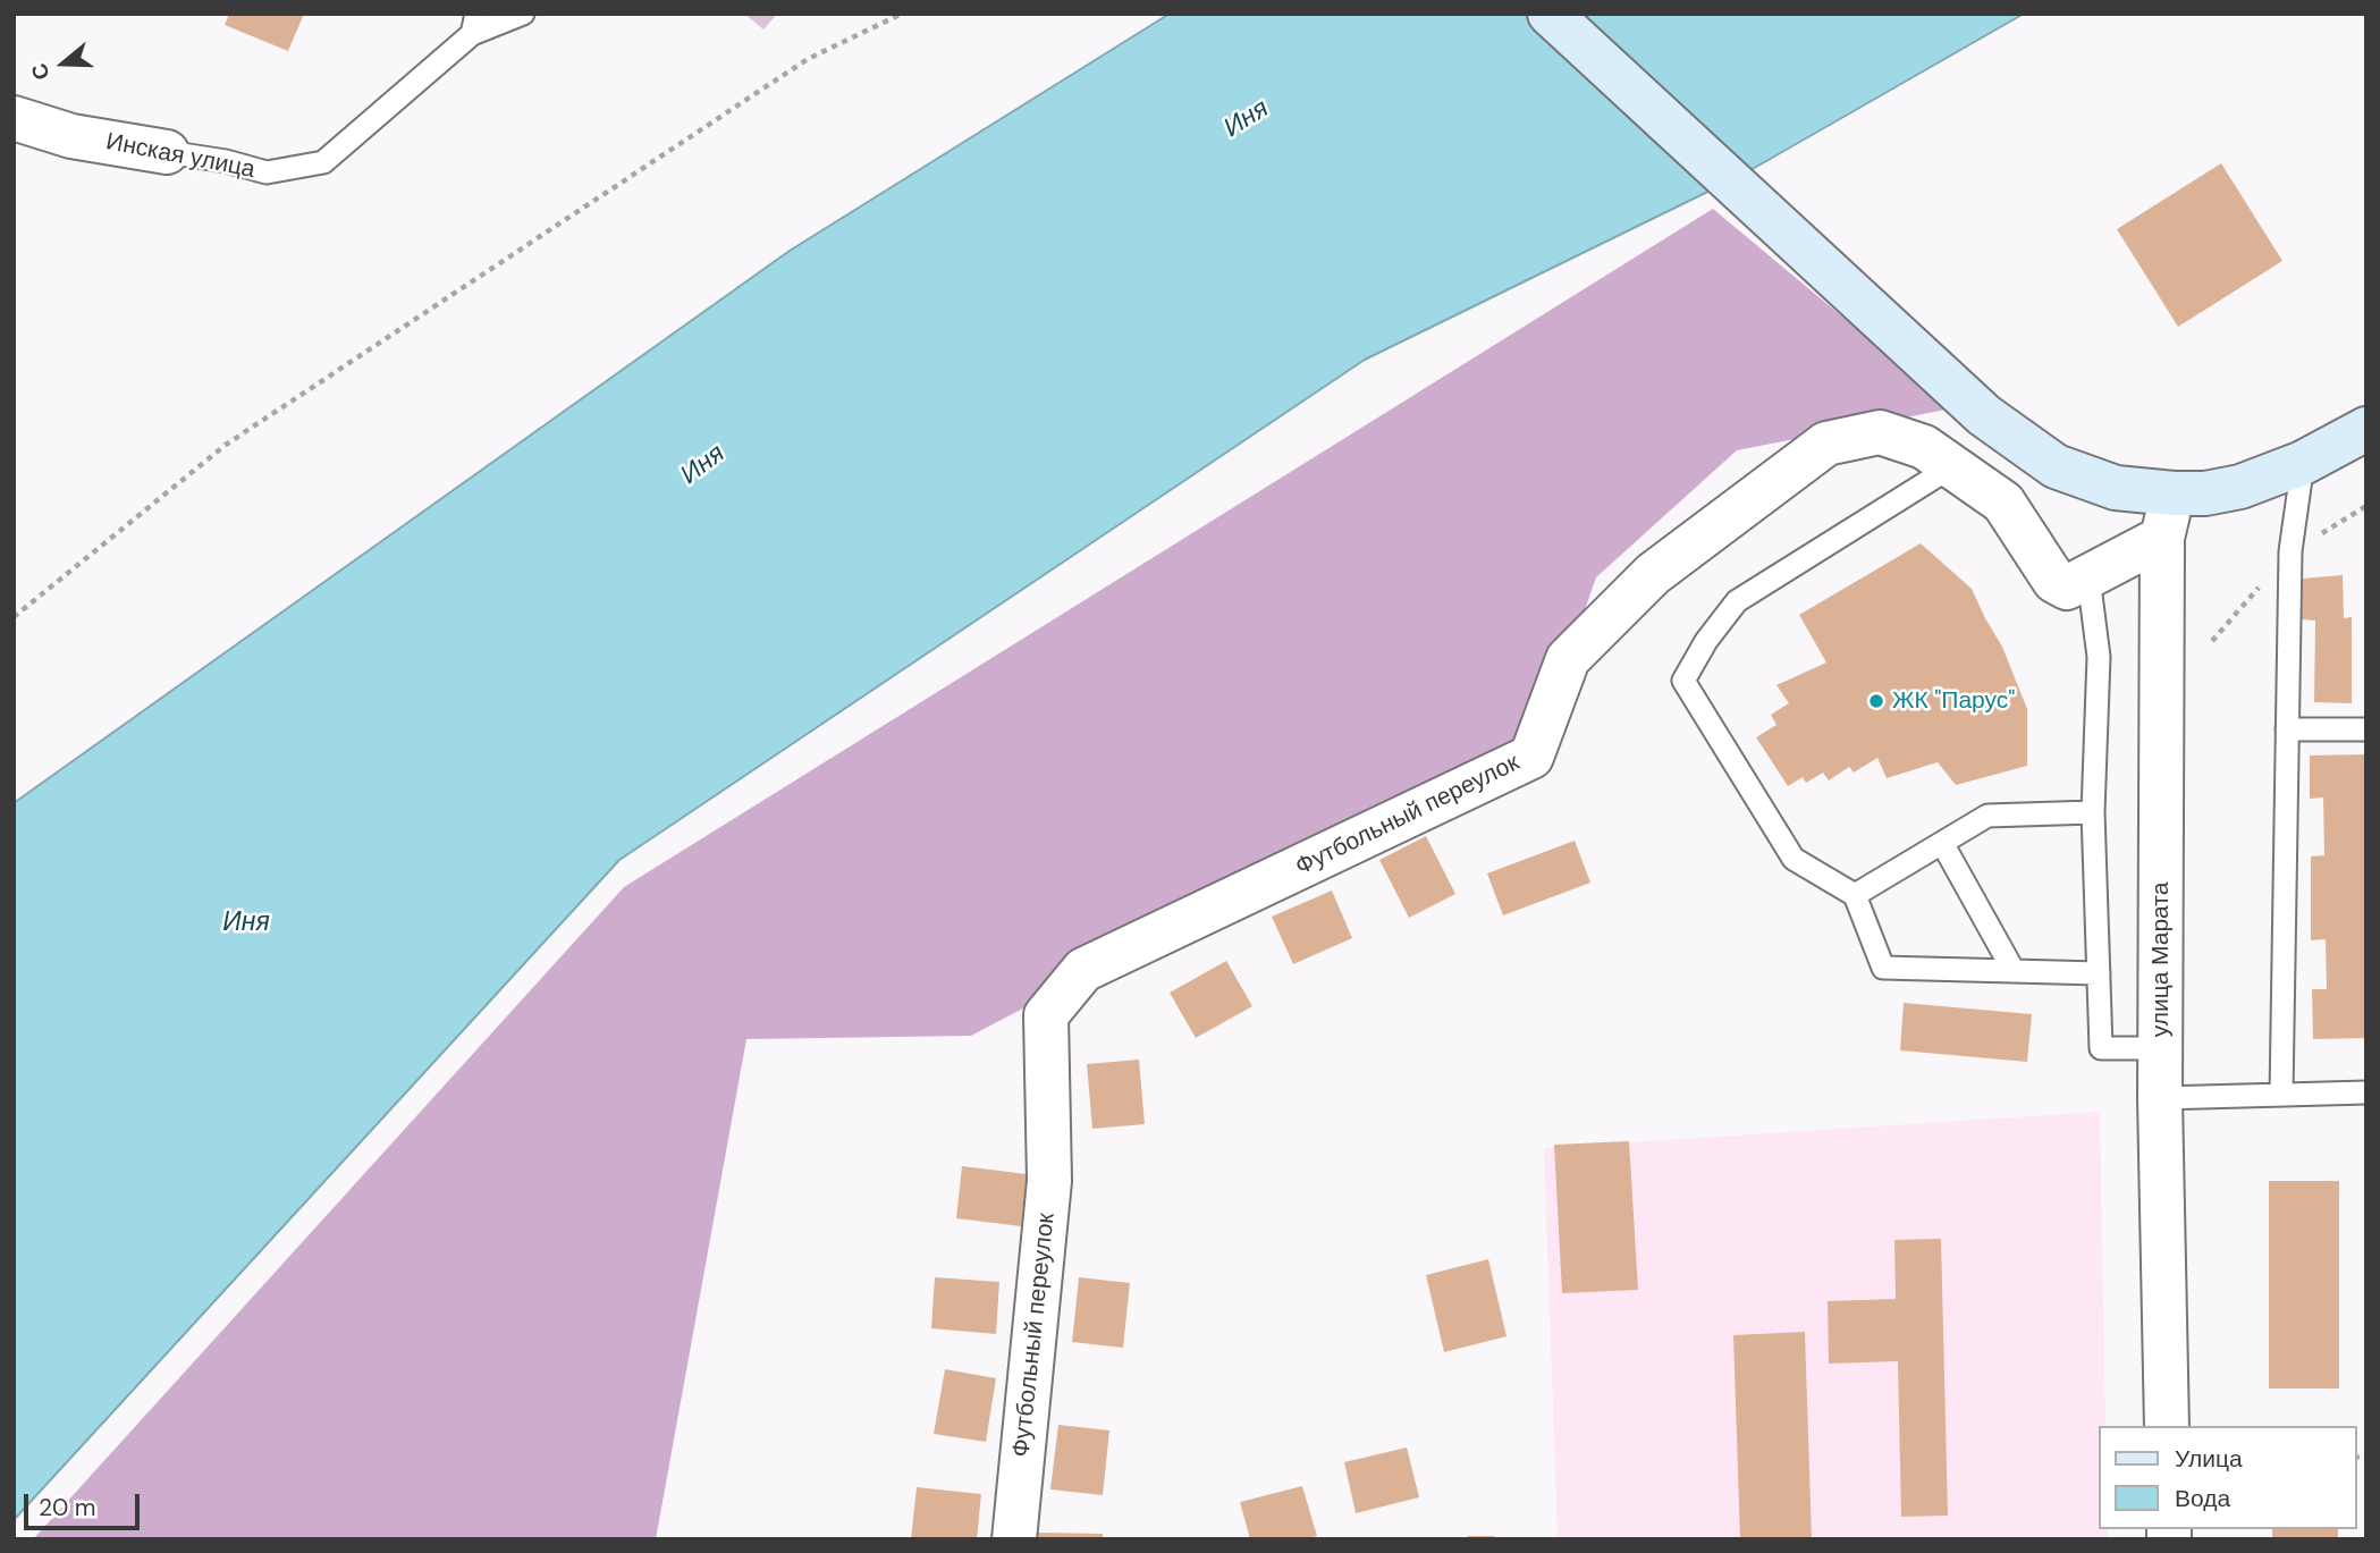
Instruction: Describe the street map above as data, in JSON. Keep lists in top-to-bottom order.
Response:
{
  "streets": {
    "street": ["Инская улица", "Футбольный переулок", "улица Марата"]
  },
  "crossings": [
    ["Футбольный переулок", "улица Марата"]
  ],
  "water": ["Иня"],
  "places": ["ЖК \"Парус\""],
  "legend": ["Улица", "Вода"],
  "scale_bar": "20 m",
  "north": "left"
}
